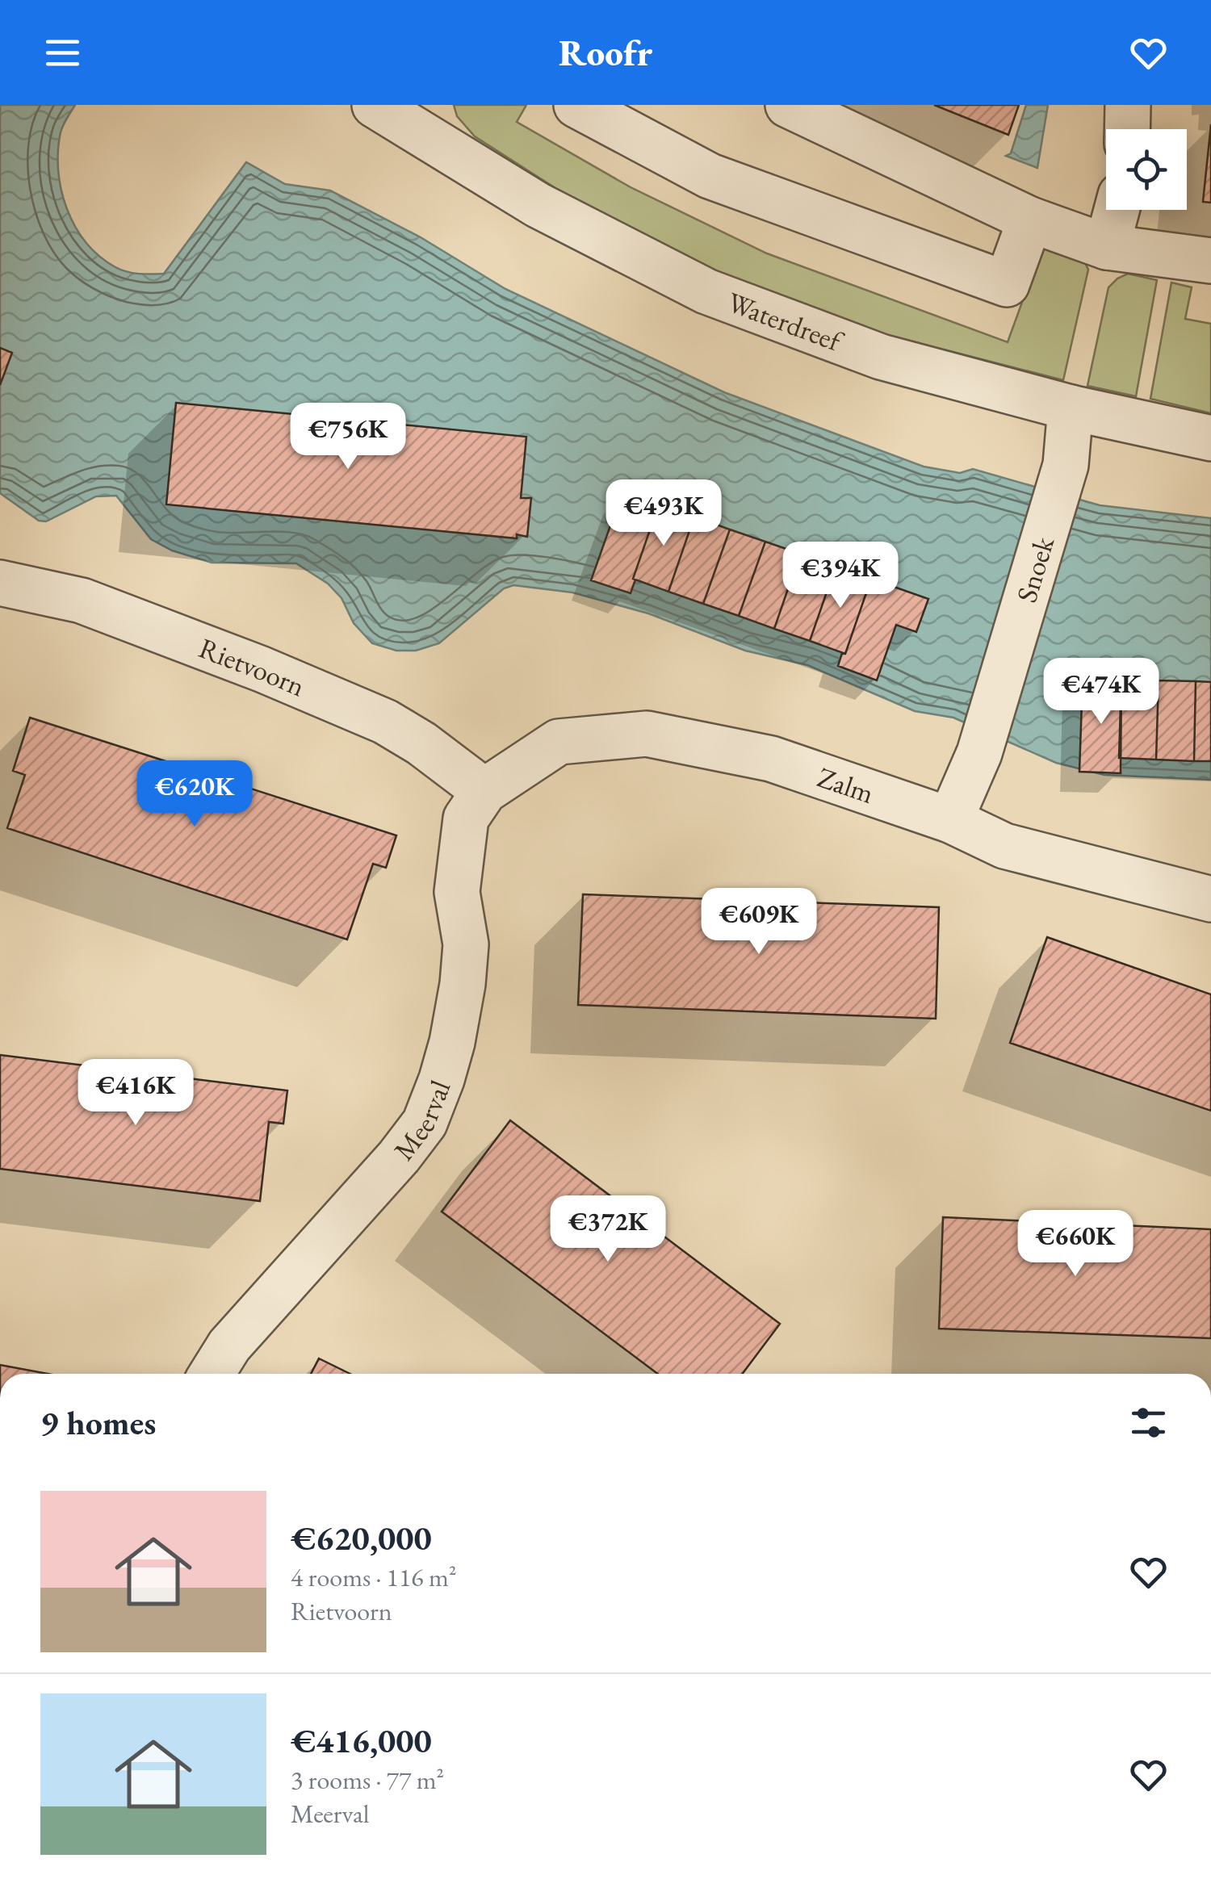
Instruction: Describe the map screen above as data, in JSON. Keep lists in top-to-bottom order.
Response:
{
  "streets": {
    "street": [
      "Waterdreef",
      "Snoek",
      "Rietvoorn",
      "Zalm",
      "Meerval"
    ]
  },
  "crossings": [
    ["Waterdreef", "Snoek"],
    ["Snoek", "Zalm"],
    ["Rietvoorn", "Zalm"],
    ["Rietvoorn", "Meerval"],
    ["Zalm", "Meerval"]
  ],
  "page": {
    "header": "Roofr",
    "price": [
      "€756K",
      "€493K",
      "€394K",
      "€474K",
      "€620K",
      "€609K",
      "€416K",
      "€372K",
      "€660K"
    ],
    "heading": "9 homes",
    "list": [
      {
        "name": "€620,000",
        "note": "4 rooms · 116 m² · Rietvoorn"
      },
      {
        "name": "€416,000",
        "note": "3 rooms · 77 m² · Meerval"
      }
    ]
  }
}
